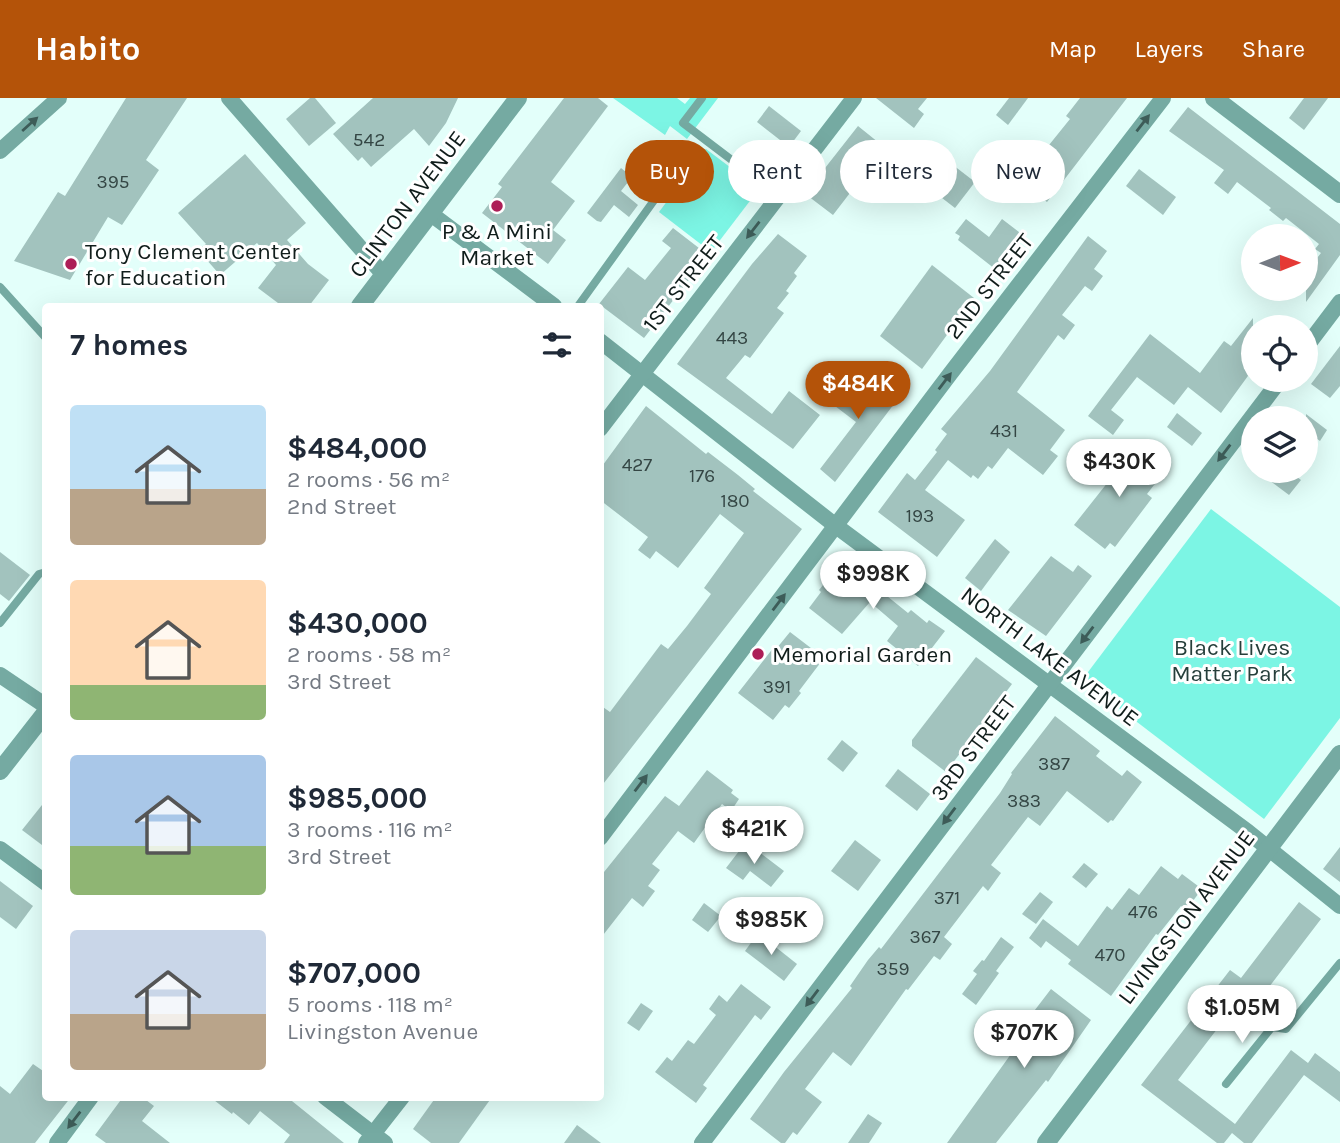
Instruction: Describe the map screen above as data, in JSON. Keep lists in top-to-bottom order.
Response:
{
  "streets": {
    "street": [
      "CLINTON AVENUE",
      "1ST STREET",
      "2ND STREET",
      "NORTH LAKE AVENUE",
      "3RD STREET",
      "LIVINGSTON AVENUE"
    ]
  },
  "crossings": [
    ["1ST STREET", "NORTH LAKE AVENUE"],
    ["2ND STREET", "NORTH LAKE AVENUE"],
    ["NORTH LAKE AVENUE", "3RD STREET"],
    ["NORTH LAKE AVENUE", "LIVINGSTON AVENUE"]
  ],
  "one_way": ["1ST STREET", "2ND STREET", "3RD STREET"],
  "parks": ["Black Lives Matter Park"],
  "places": ["P & A Mini Market", "Tony Clement Center for Education", "Memorial Garden"],
  "house_numbers": [
    "542",
    "395",
    "443",
    "431",
    "427",
    "176",
    "180",
    "193",
    "391",
    "387",
    "383",
    "371",
    "476",
    "367",
    "470",
    "359"
  ],
  "north": "right",
  "page": {
    "header": "Habito",
    "nav": ["Map", "Layers", "Share"],
    "chip": [
      "Buy",
      "Rent",
      "Filters",
      "New"
    ],
    "heading": "7 homes",
    "price": [
      "$484K",
      "$430K",
      "$998K",
      "$421K",
      "$985K",
      "$1.05M",
      "$707K"
    ],
    "list": [
      {
        "name": "$484,000",
        "note": "2 rooms · 56 m² · 2nd Street"
      },
      {
        "name": "$430,000",
        "note": "2 rooms · 58 m² · 3rd Street"
      },
      {
        "name": "$985,000",
        "note": "3 rooms · 116 m² · 3rd Street"
      },
      {
        "name": "$707,000",
        "note": "5 rooms · 118 m² · Livingston Avenue"
      }
    ]
  }
}
